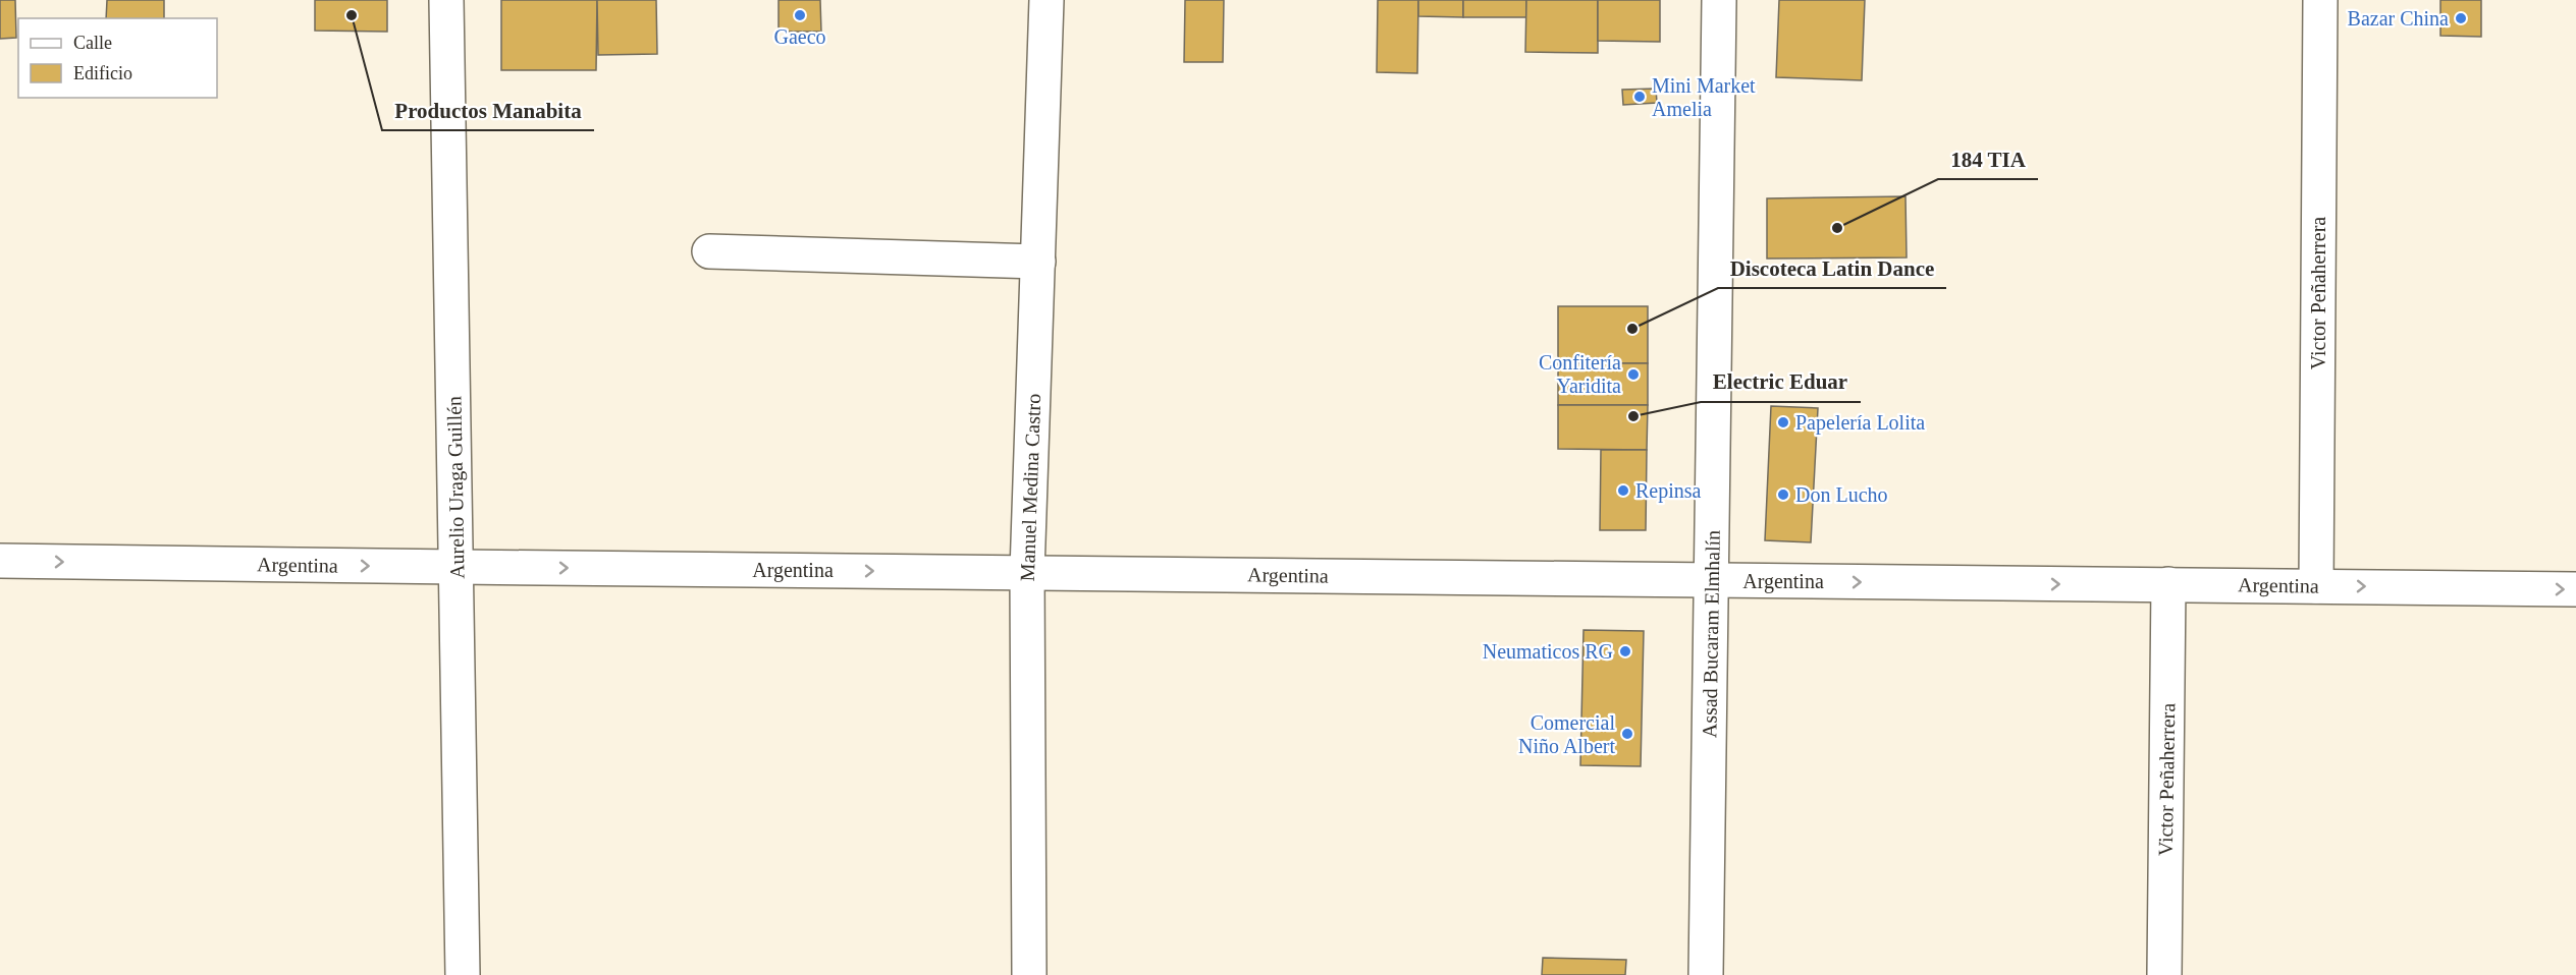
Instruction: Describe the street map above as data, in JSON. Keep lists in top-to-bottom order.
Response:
{
  "streets": {
    "street": [
      "Victor Peñaherrera",
      "Aurelio Uraga Guillén",
      "Manuel Medina Castro",
      "Argentina",
      "Assad Bucaram Elmhalín"
    ]
  },
  "crossings": [
    ["Victor Peñaherrera", "Argentina"],
    ["Aurelio Uraga Guillén", "Argentina"],
    ["Manuel Medina Castro", "Argentina"],
    ["Argentina", "Assad Bucaram Elmhalín"]
  ],
  "one_way": ["Argentina"],
  "places": [
    "Productos Manabita",
    "Gaeco",
    "Bazar China",
    "Mini Market Amelia",
    "184 TIA",
    "Discoteca Latin Dance",
    "Confitería Yaridita",
    "Electric Eduar",
    "Papelería Lolita",
    "Repinsa",
    "Don Lucho",
    "Neumaticos RG",
    "Comercial Niño Albert"
  ],
  "legend": ["Calle", "Edificio"]
}
